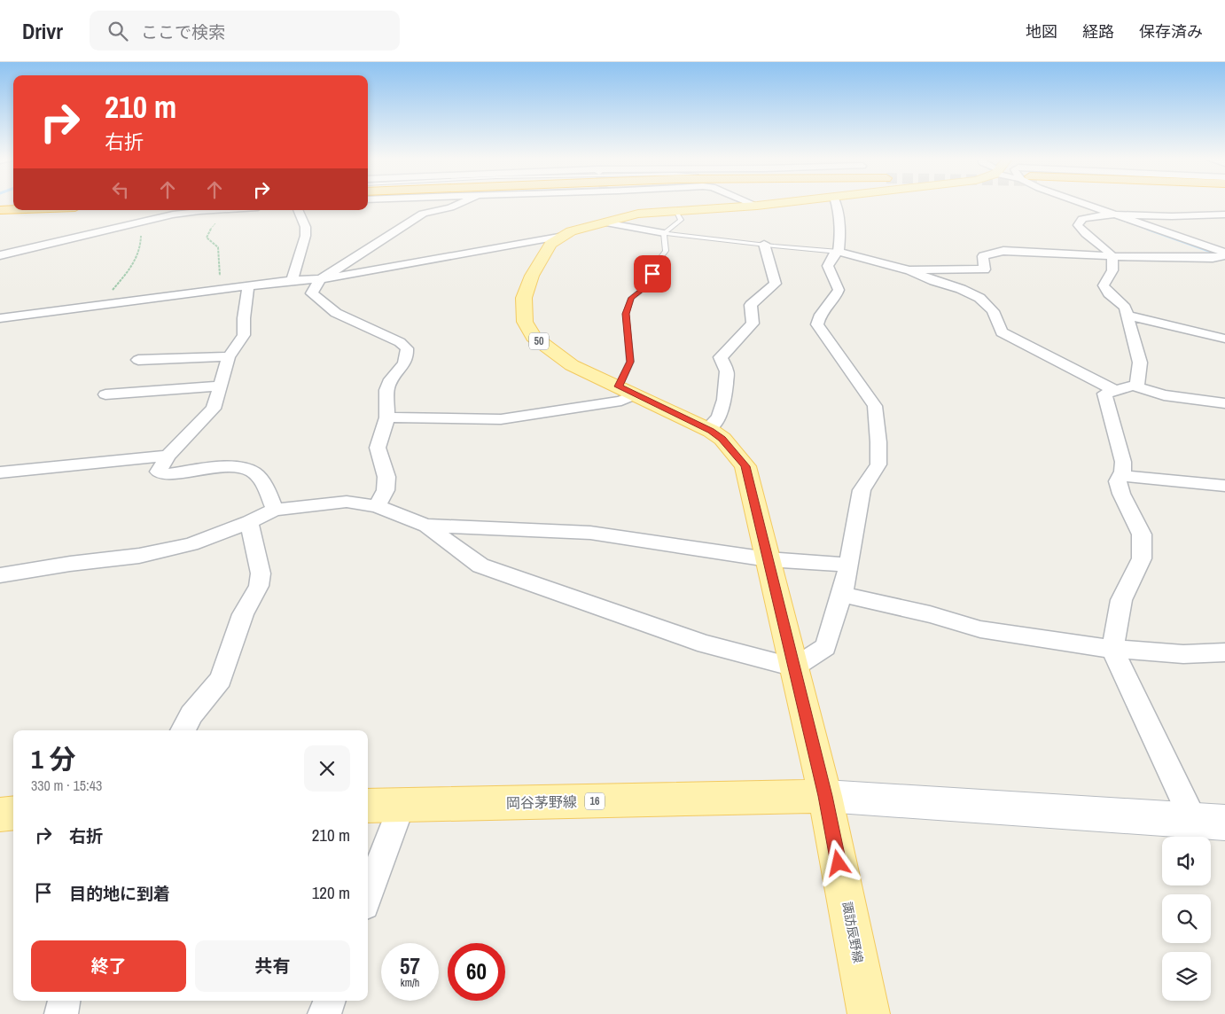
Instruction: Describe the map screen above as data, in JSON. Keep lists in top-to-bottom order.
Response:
{
  "streets": {
    "main road": [
      "50",
      "16",
      "岡谷茅野線",
      "諏訪辰野線"
    ]
  },
  "crossings": [
    ["岡谷茅野線", "諏訪辰野線"]
  ],
  "page": {
    "header": "Drivr",
    "search": "ここで検索",
    "nav": ["地図", "経路", "保存済み"],
    "turn": ["210 m", "右折"],
    "heading": ["1 分", "330 m · 15:43"],
    "list": [
      {
        "name": "右折",
        "value": "210 m"
      },
      {
        "name": "目的地に到着",
        "value": "120 m"
      }
    ],
    "buttons": ["終了", "共有"],
    "speed": "57 km/h",
    "limit": "60"
  }
}
